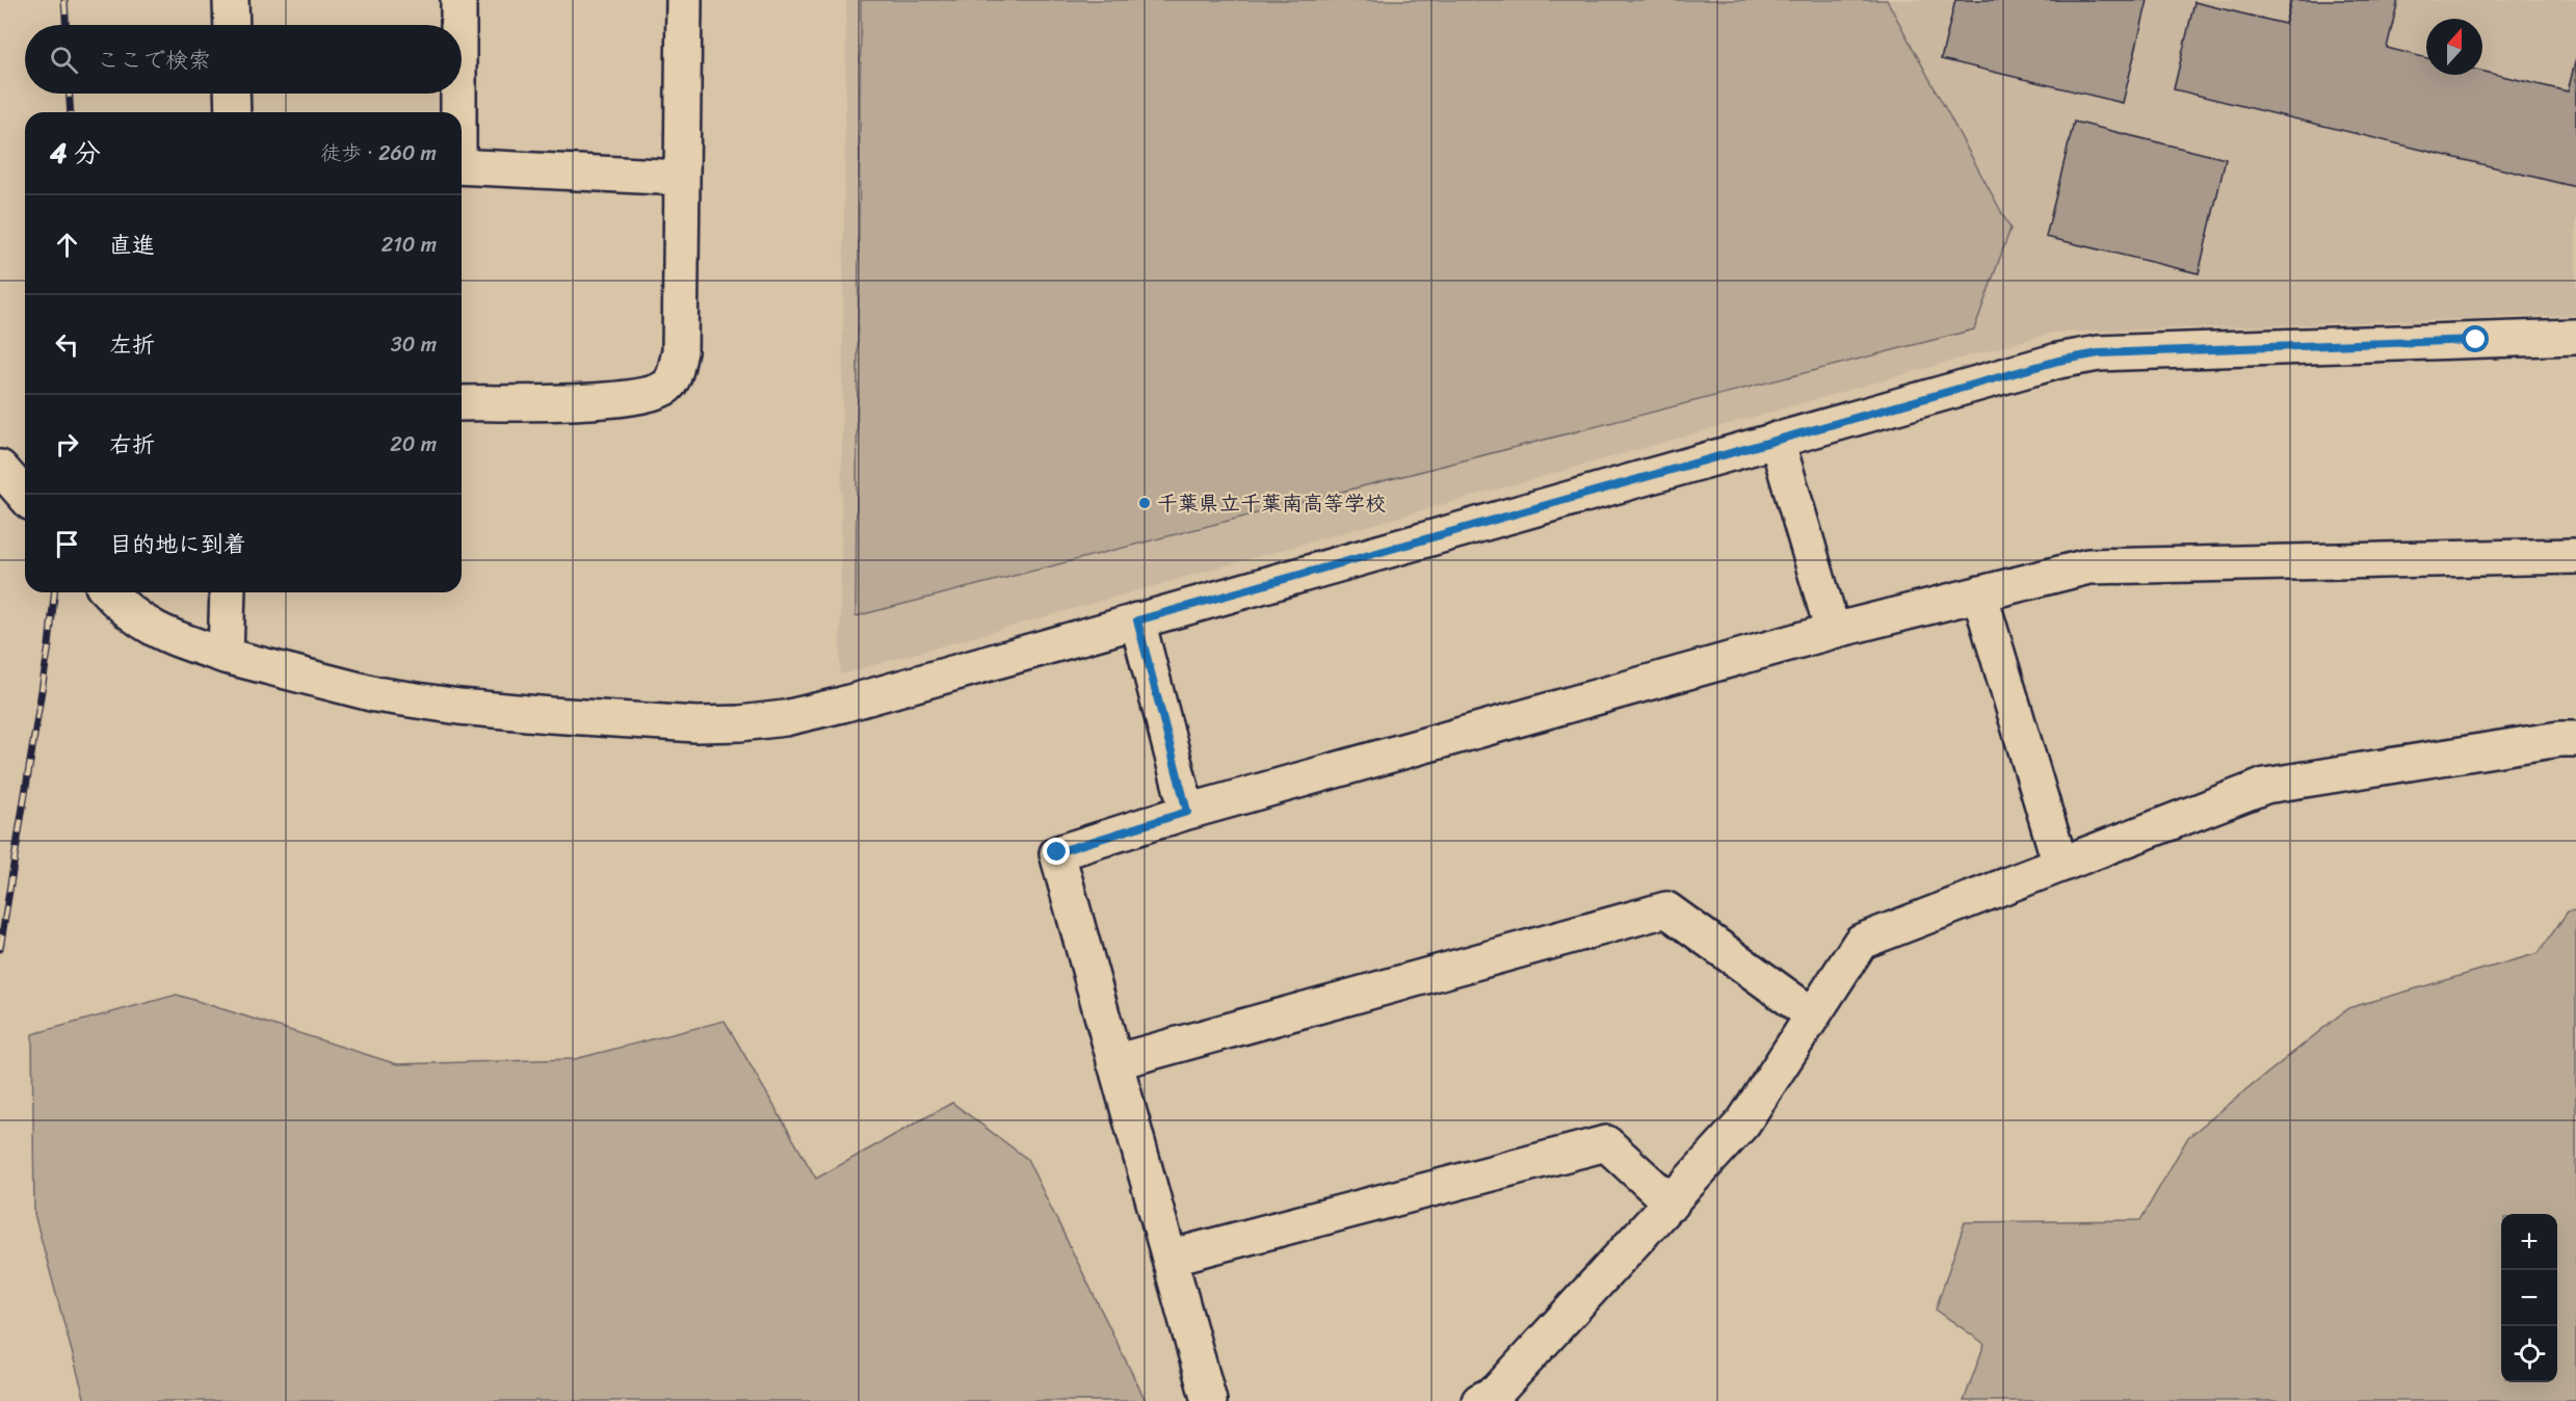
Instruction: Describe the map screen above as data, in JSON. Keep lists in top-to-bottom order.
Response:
{
  "places": ["千葉県立千葉南高等学校"],
  "north": "top",
  "page": {
    "search": "ここで検索",
    "heading": ["4 分", "徒歩 · 260 m"],
    "list": [
      ["直進", "210 m"],
      ["左折", "30 m"],
      ["右折", "20 m"],
      "目的地に到着"
    ],
    "map_buttons": ["+", "−"]
  }
}
